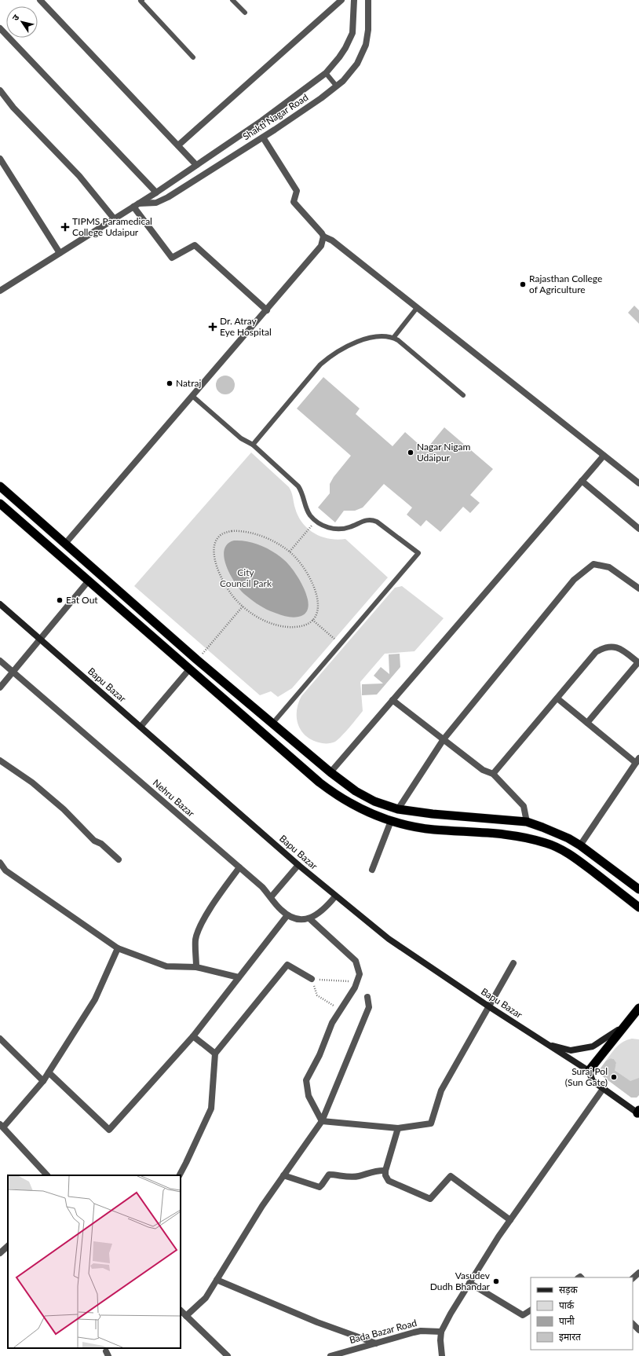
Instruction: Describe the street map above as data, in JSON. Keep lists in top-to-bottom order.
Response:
{
  "streets": {
    "main road": ["Bapu Bazar"],
    "street": ["Shakti Nagar Road", "Nehru Bazar", "Bada Bazar Road"]
  },
  "parks": ["City Council Park"],
  "places": {
    "health": ["TIPMS Paramedical College Udaipur", "Dr. Atray Eye Hospital"],
    "other": [
      "Rajasthan College of Agriculture",
      "Natraj",
      "Nagar Nigam Udaipur",
      "Eat Out",
      "Suraj Pol (Sun Gate)",
      "Vasudev Dudh Bhandar"
    ]
  },
  "legend": [
    "सड़क",
    "पार्क",
    "पानी",
    "इमारत"
  ],
  "north": "top left"
}
